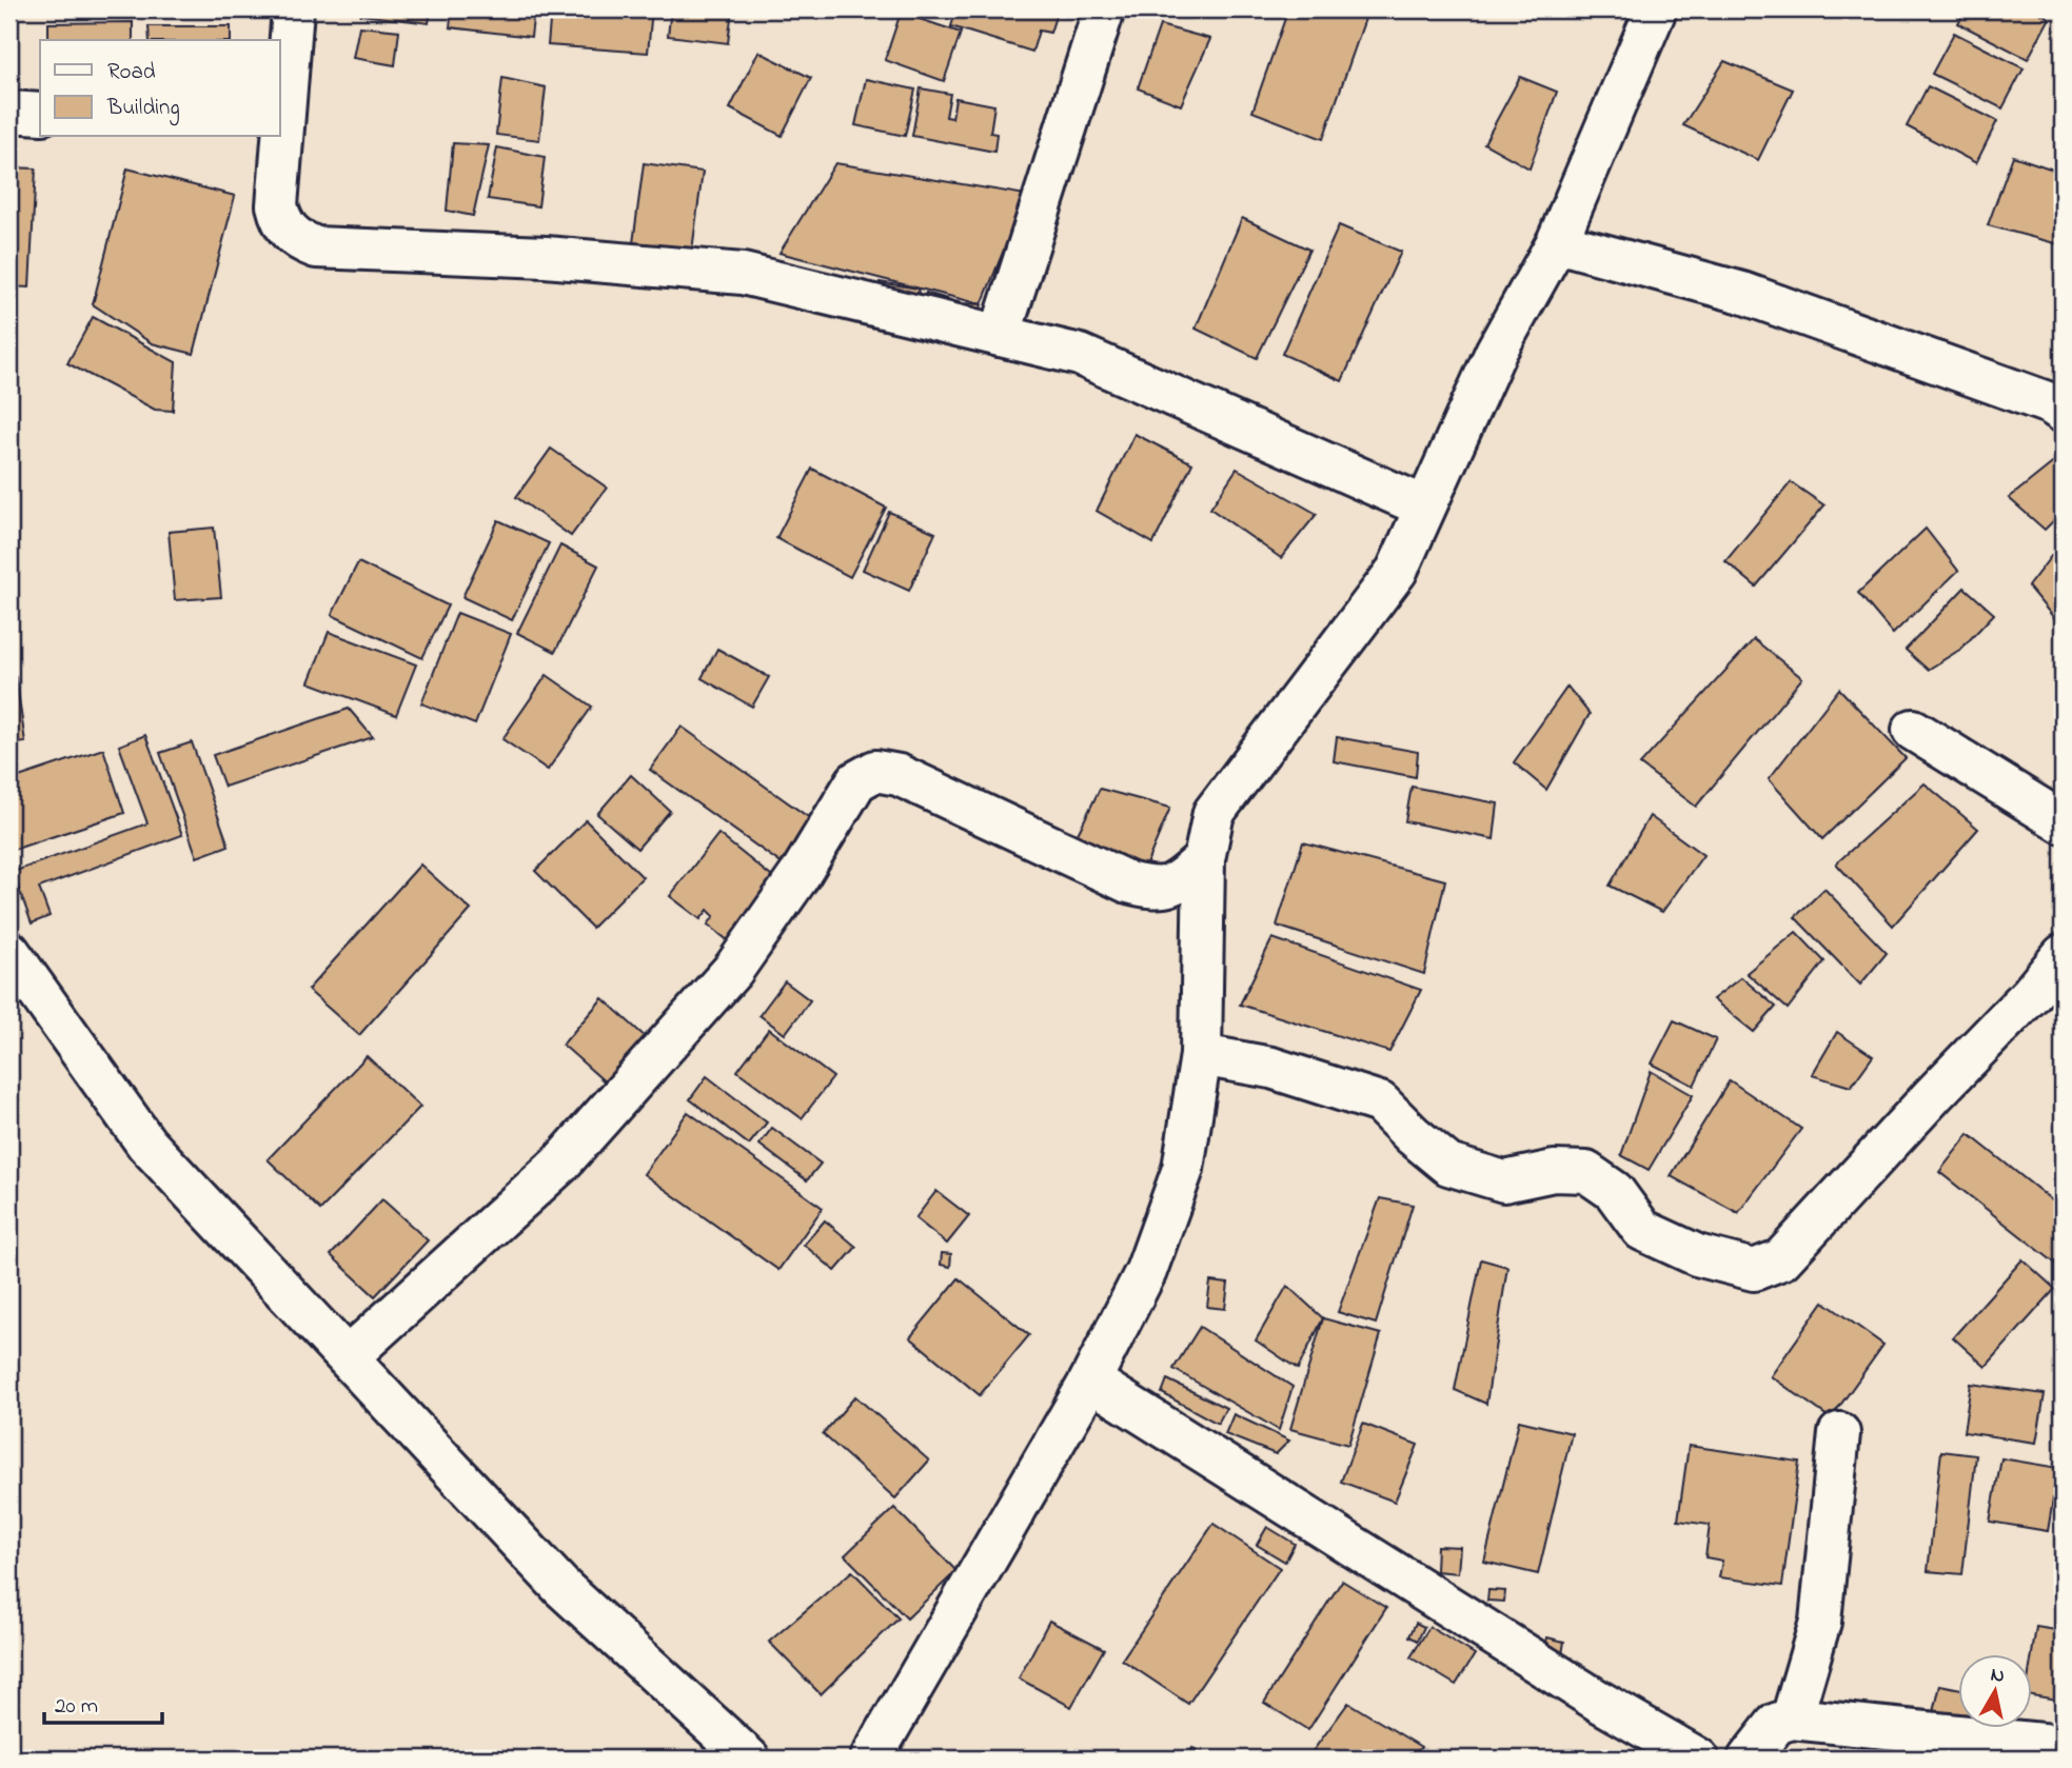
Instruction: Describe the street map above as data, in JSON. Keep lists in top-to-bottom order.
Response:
{
  "legend": ["Road", "Building"],
  "scale_bar": "20 m",
  "north": "top"
}
